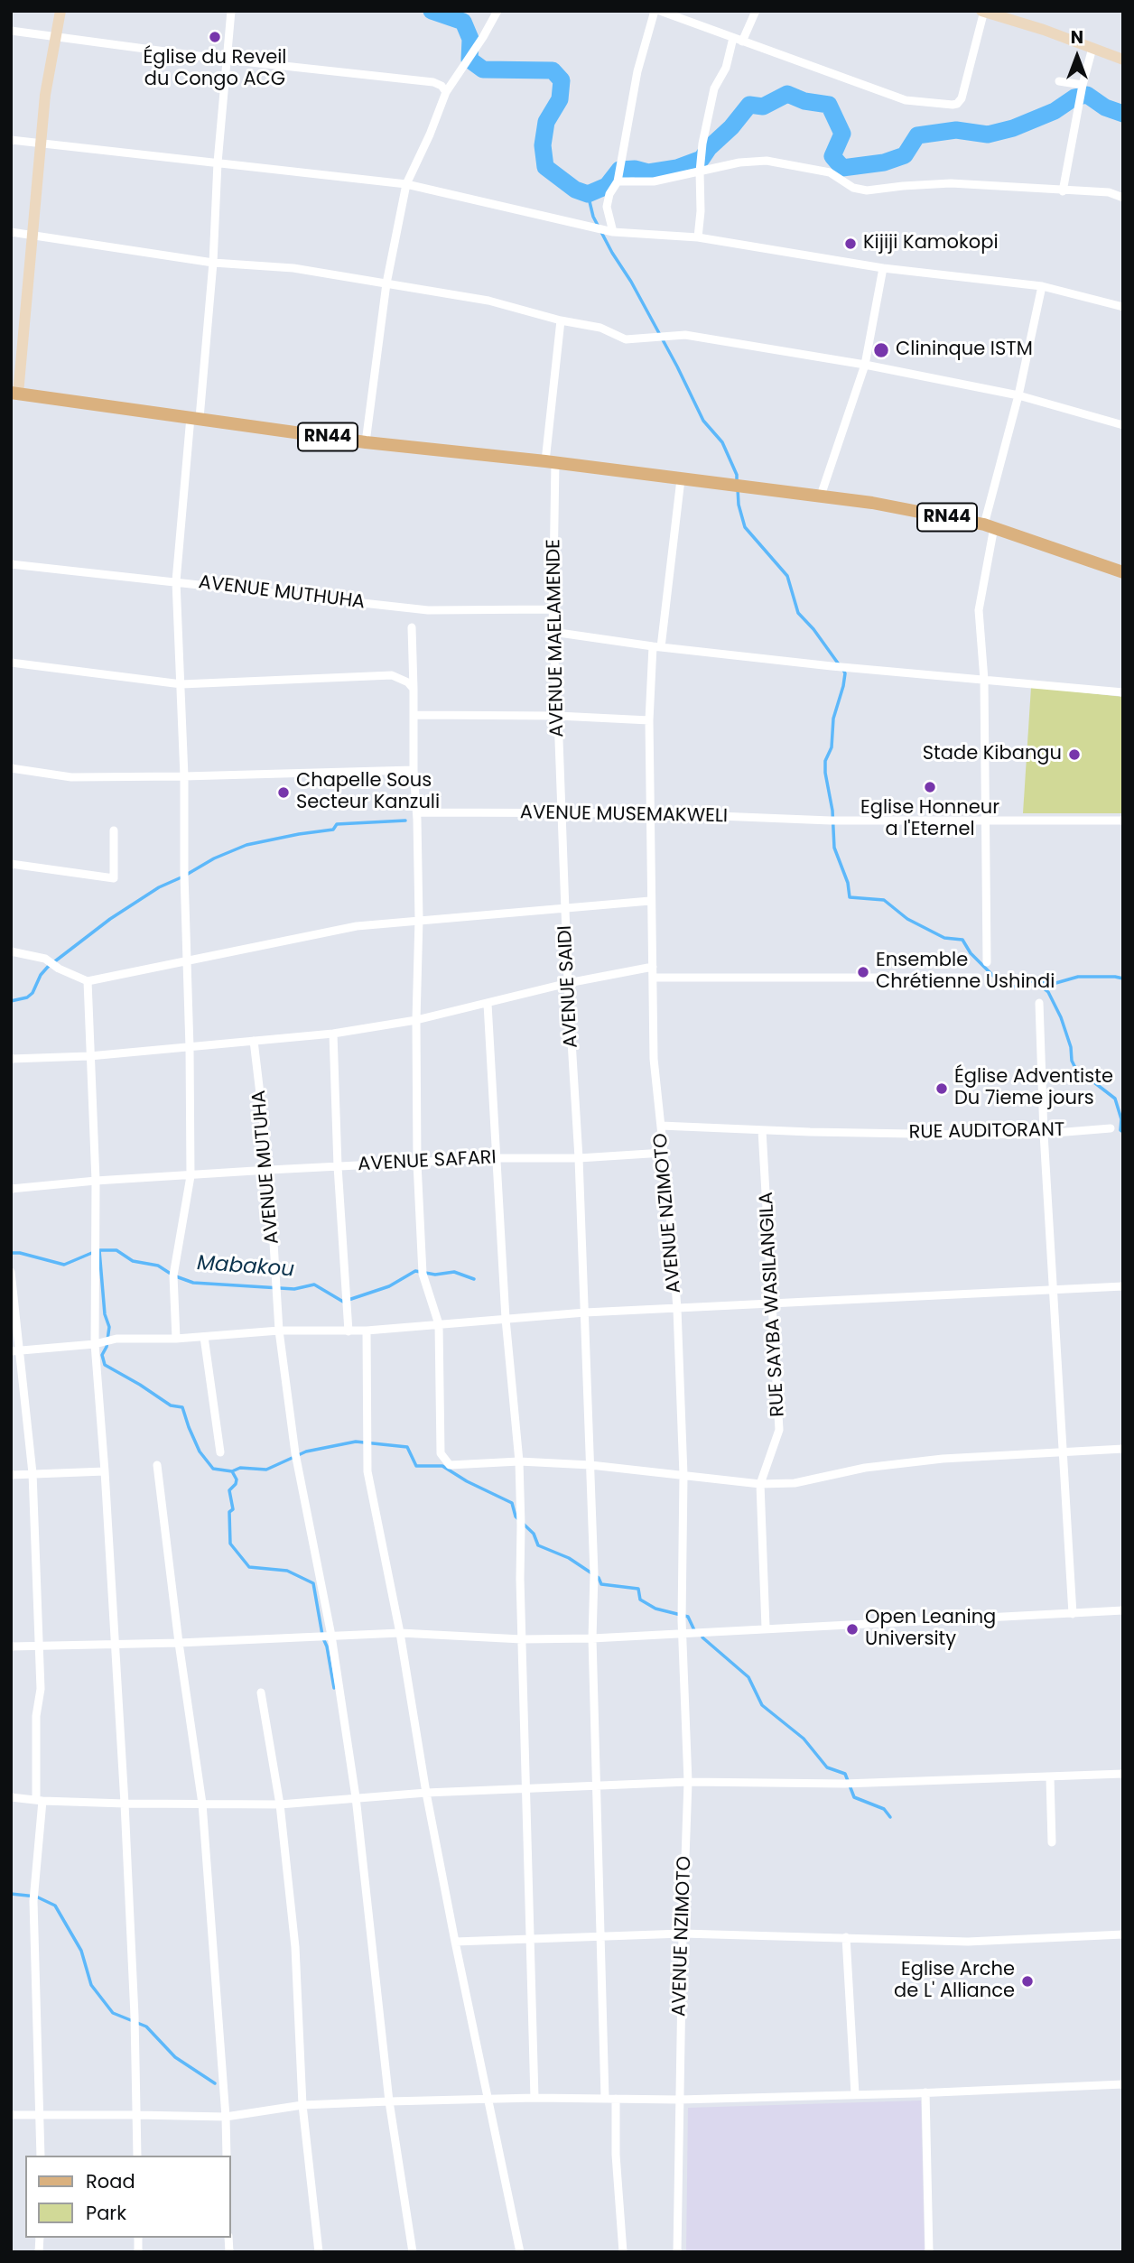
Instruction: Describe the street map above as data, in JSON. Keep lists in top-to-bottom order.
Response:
{
  "streets": {
    "main road": ["RN44"],
    "street": [
      "AVENUE MUTHUHA",
      "AVENUE MAELAMENDE",
      "AVENUE MUSEMAKWELI",
      "AVENUE SAIDI",
      "RUE AUDITORANT",
      "AVENUE SAFARI",
      "AVENUE MUTUHA",
      "AVENUE NZIMOTO",
      "RUE SAYBA WASILANGILA"
    ]
  },
  "crossings": [
    ["RN44", "AVENUE MAELAMENDE"],
    ["RN44", "AVENUE NZIMOTO"],
    ["AVENUE MUTHUHA", "AVENUE MAELAMENDE"],
    ["AVENUE MAELAMENDE", "AVENUE MUSEMAKWELI"],
    ["AVENUE MAELAMENDE", "AVENUE SAIDI"],
    ["AVENUE MUSEMAKWELI", "AVENUE SAIDI"],
    ["AVENUE MUSEMAKWELI", "AVENUE NZIMOTO"],
    ["AVENUE SAIDI", "AVENUE SAFARI"],
    ["RUE AUDITORANT", "RUE SAYBA WASILANGILA"],
    ["AVENUE SAFARI", "AVENUE MUTUHA"],
    ["AVENUE SAFARI", "AVENUE NZIMOTO"]
  ],
  "water": ["Mabakou"],
  "places": [
    "Église du Reveil du Congo ACG",
    "Kijiji Kamokopi",
    "Clininque ISTM",
    "Stade Kibangu",
    "Eglise Honneur a l'Eternel",
    "Chapelle Sous Secteur Kanzuli",
    "Ensemble Chrétienne Ushindi",
    "Église Adventiste Du 7ieme jours",
    "Open Leaning University",
    "Eglise Arche de L' Alliance"
  ],
  "legend": ["Road", "Park"],
  "north": "top"
}
